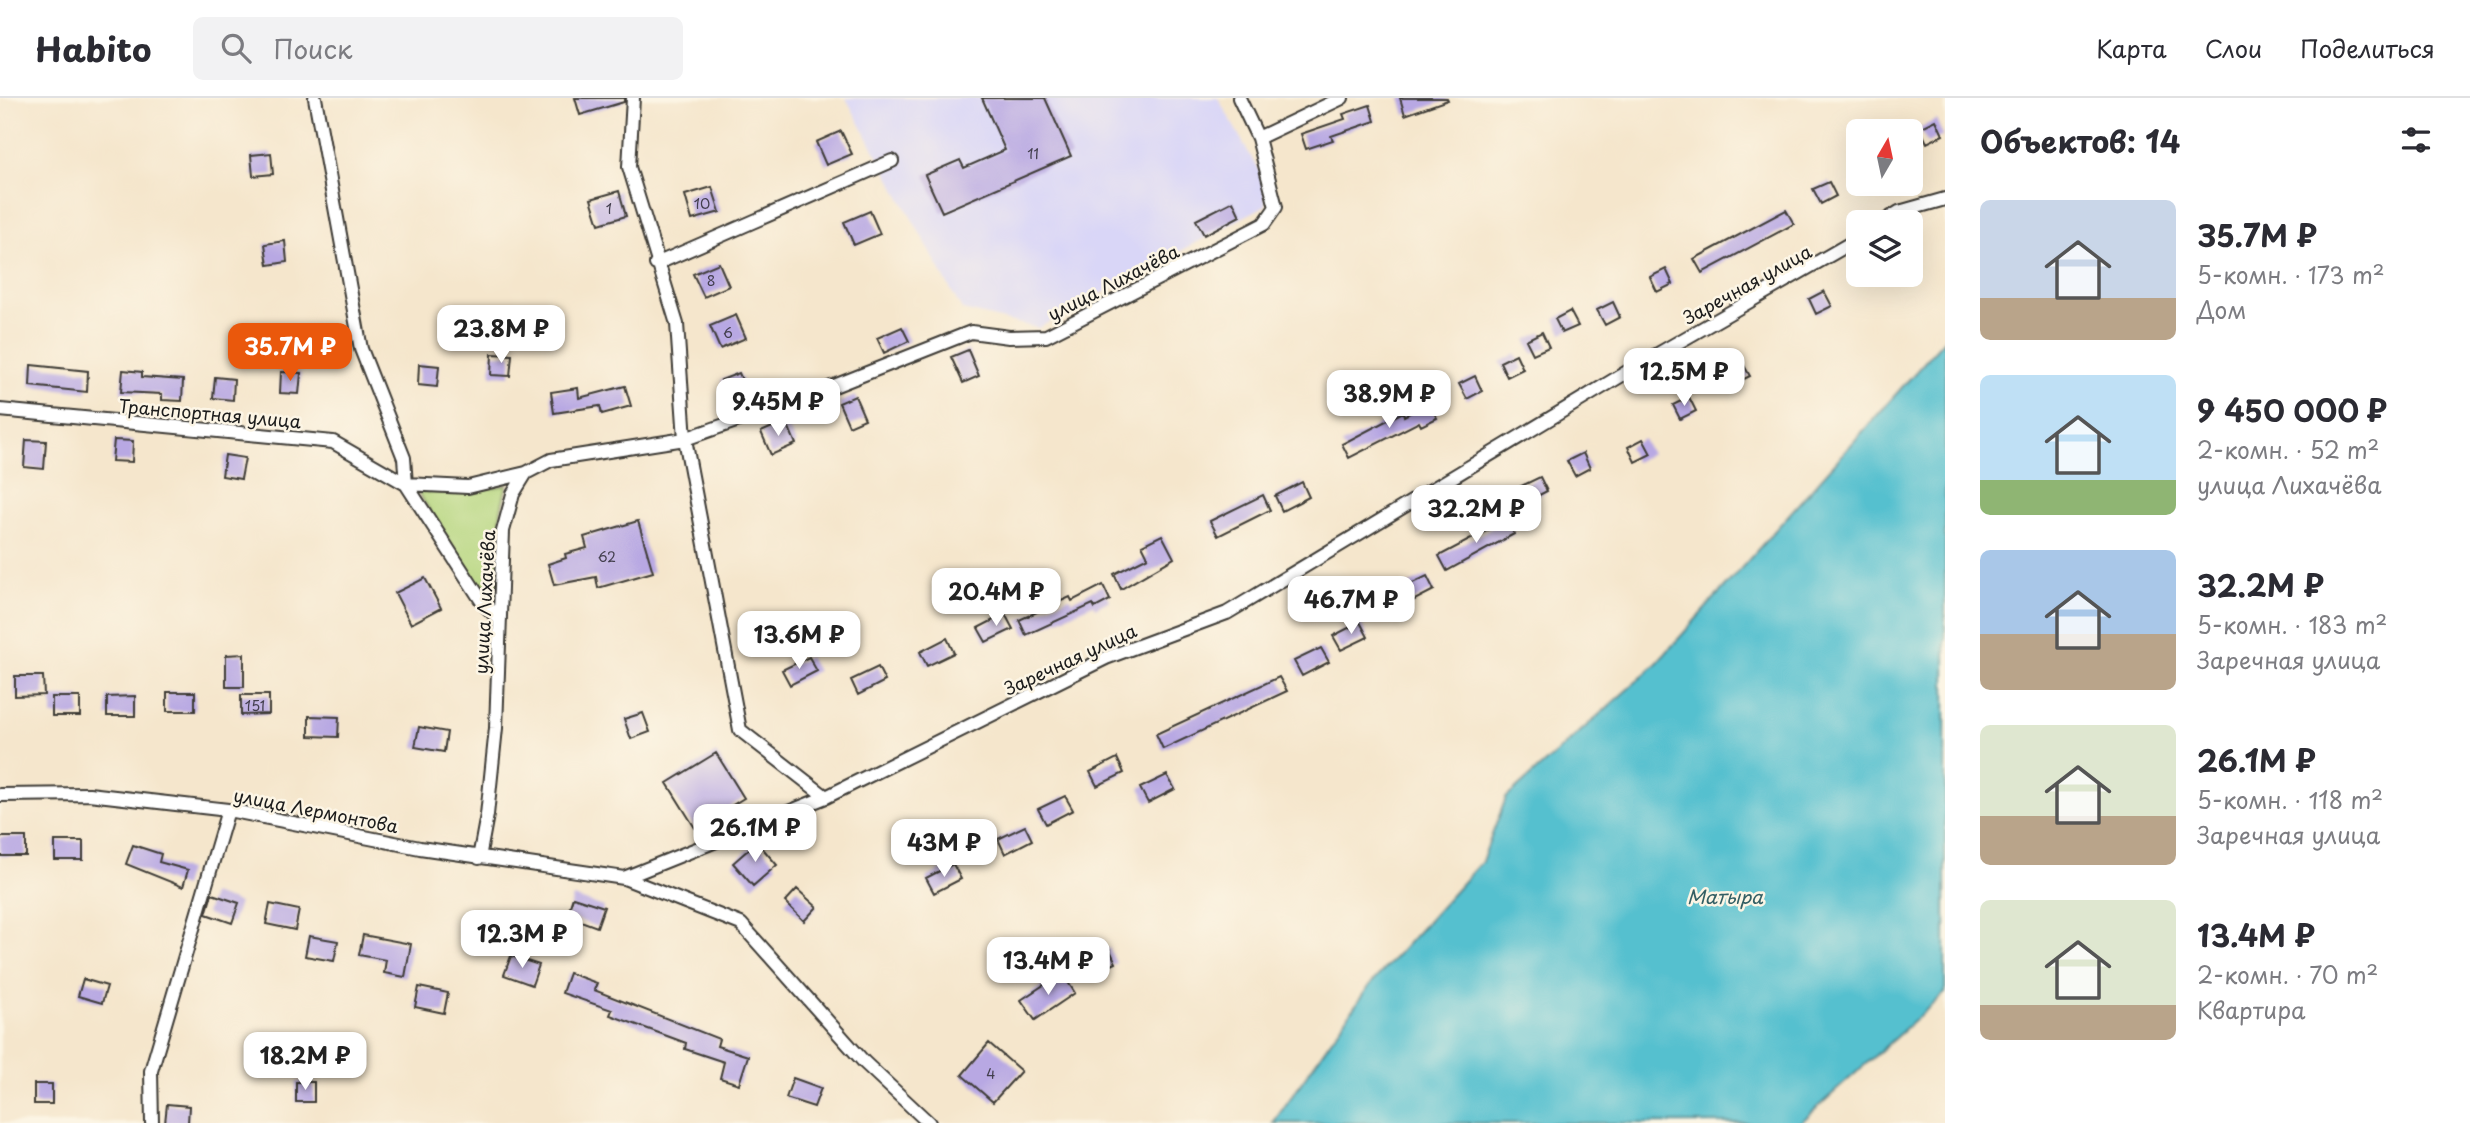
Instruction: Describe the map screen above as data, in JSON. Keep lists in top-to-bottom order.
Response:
{
  "streets": {
    "street": [
      "улица Лихачёва",
      "Заречная улица",
      "Транспортная улица",
      "улица Лермонтова"
    ]
  },
  "crossings": [
    ["улица Лихачёва", "Транспортная улица"],
    ["улица Лихачёва", "улица Лермонтова"],
    ["Заречная улица", "улица Лермонтова"]
  ],
  "water": ["Матыра"],
  "house_numbers": [
    "11",
    "10",
    "1",
    "8",
    "6",
    "62",
    "151",
    "4"
  ],
  "north": "top",
  "page": {
    "header": "Habito",
    "search": "Поиск",
    "nav": ["Карта", "Слои", "Поделиться"],
    "heading": "Объектов: 14",
    "list": [
      {
        "name": "35.7M ₽",
        "note": "5-комн. · 173 m² · Дом"
      },
      {
        "name": "9 450 000 ₽",
        "note": "2-комн. · 52 m² · улица Лихачёва"
      },
      {
        "name": "32.2M ₽",
        "note": "5-комн. · 183 m² · Заречная улица"
      },
      {
        "name": "26.1M ₽",
        "note": "5-комн. · 118 m² · Заречная улица"
      },
      {
        "name": "13.4M ₽",
        "note": "2-комн. · 70 m² · Квартира"
      }
    ],
    "price": [
      "23.8M ₽",
      "35.7M ₽",
      "12.5M ₽",
      "38.9M ₽",
      "9.45M ₽",
      "32.2M ₽",
      "20.4M ₽",
      "46.7M ₽",
      "13.6M ₽",
      "26.1M ₽",
      "43M ₽",
      "12.3M ₽",
      "13.4M ₽",
      "18.2M ₽"
    ]
  }
}
